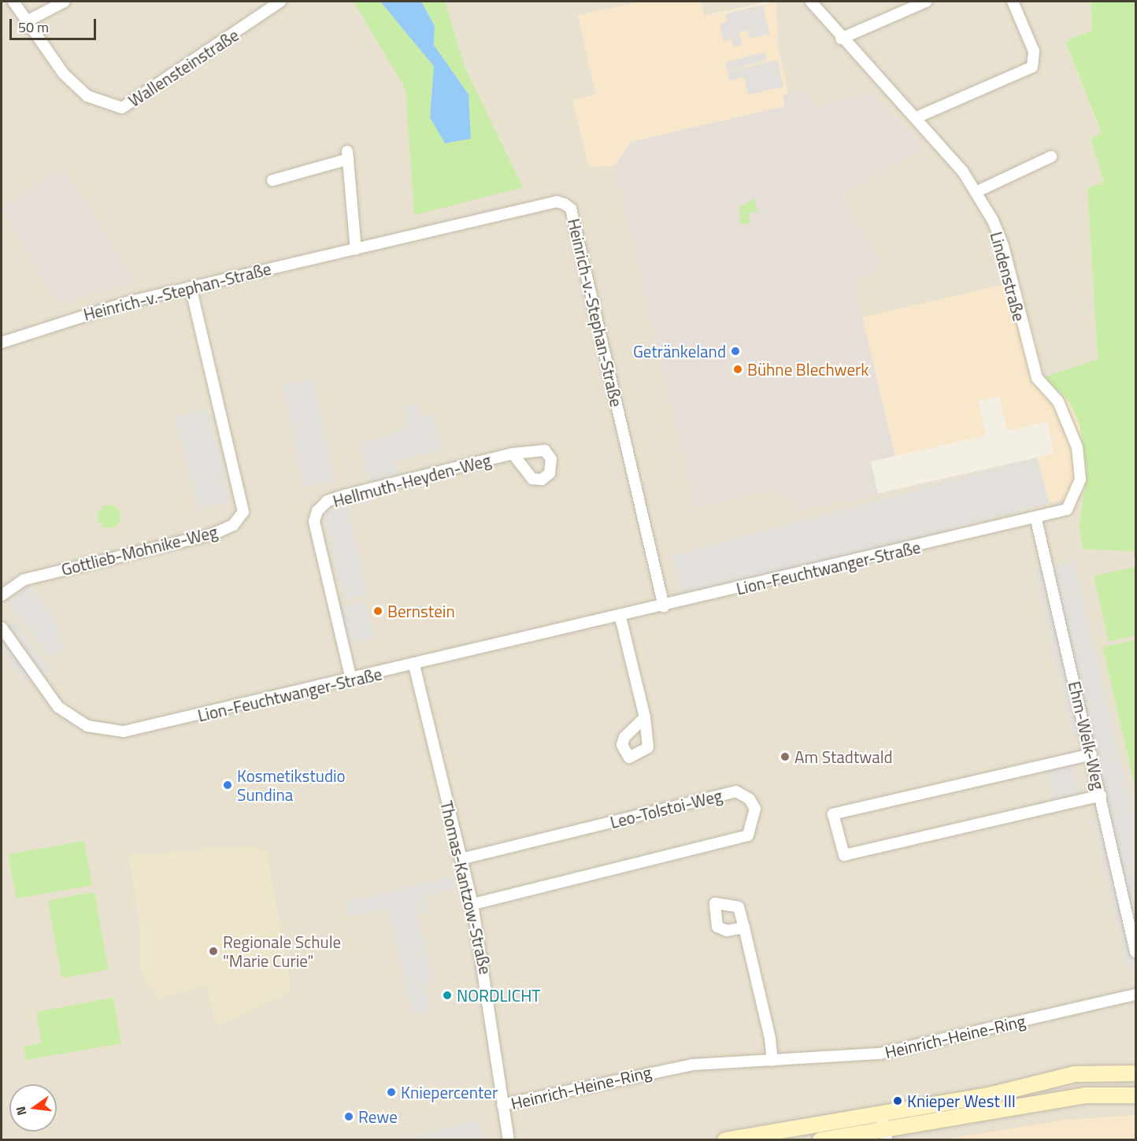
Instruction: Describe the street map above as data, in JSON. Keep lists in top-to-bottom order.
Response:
{
  "streets": {
    "street": [
      "Wallensteinstraße",
      "Lindenstraße",
      "Heinrich-v.-Stephan-Straße",
      "Hellmuth-Heyden-Weg",
      "Gottlieb-Mohnike-Weg",
      "Lion-Feuchtwanger-Straße",
      "Ehm-Welk-Weg",
      "Leo-Tolstoi-Weg",
      "Thomas-Kantzow-Straße",
      "Heinrich-Heine-Ring"
    ]
  },
  "crossings": [
    ["Lindenstraße", "Lion-Feuchtwanger-Straße"],
    ["Lindenstraße", "Ehm-Welk-Weg"],
    ["Heinrich-v.-Stephan-Straße", "Gottlieb-Mohnike-Weg"],
    ["Heinrich-v.-Stephan-Straße", "Lion-Feuchtwanger-Straße"],
    ["Hellmuth-Heyden-Weg", "Lion-Feuchtwanger-Straße"],
    ["Lion-Feuchtwanger-Straße", "Ehm-Welk-Weg"],
    ["Lion-Feuchtwanger-Straße", "Thomas-Kantzow-Straße"],
    ["Leo-Tolstoi-Weg", "Thomas-Kantzow-Straße"],
    ["Thomas-Kantzow-Straße", "Heinrich-Heine-Ring"]
  ],
  "places": [
    "Getränkeland",
    "Bühne Blechwerk",
    "Bernstein",
    "Am Stadtwald",
    "Kosmetikstudio Sundina",
    "Regionale Schule \"Marie Curie\"",
    "NORDLICHT",
    "Kniepercenter",
    "Knieper West III",
    "Rewe"
  ],
  "scale_bar": "50 m",
  "north": "left"
}
